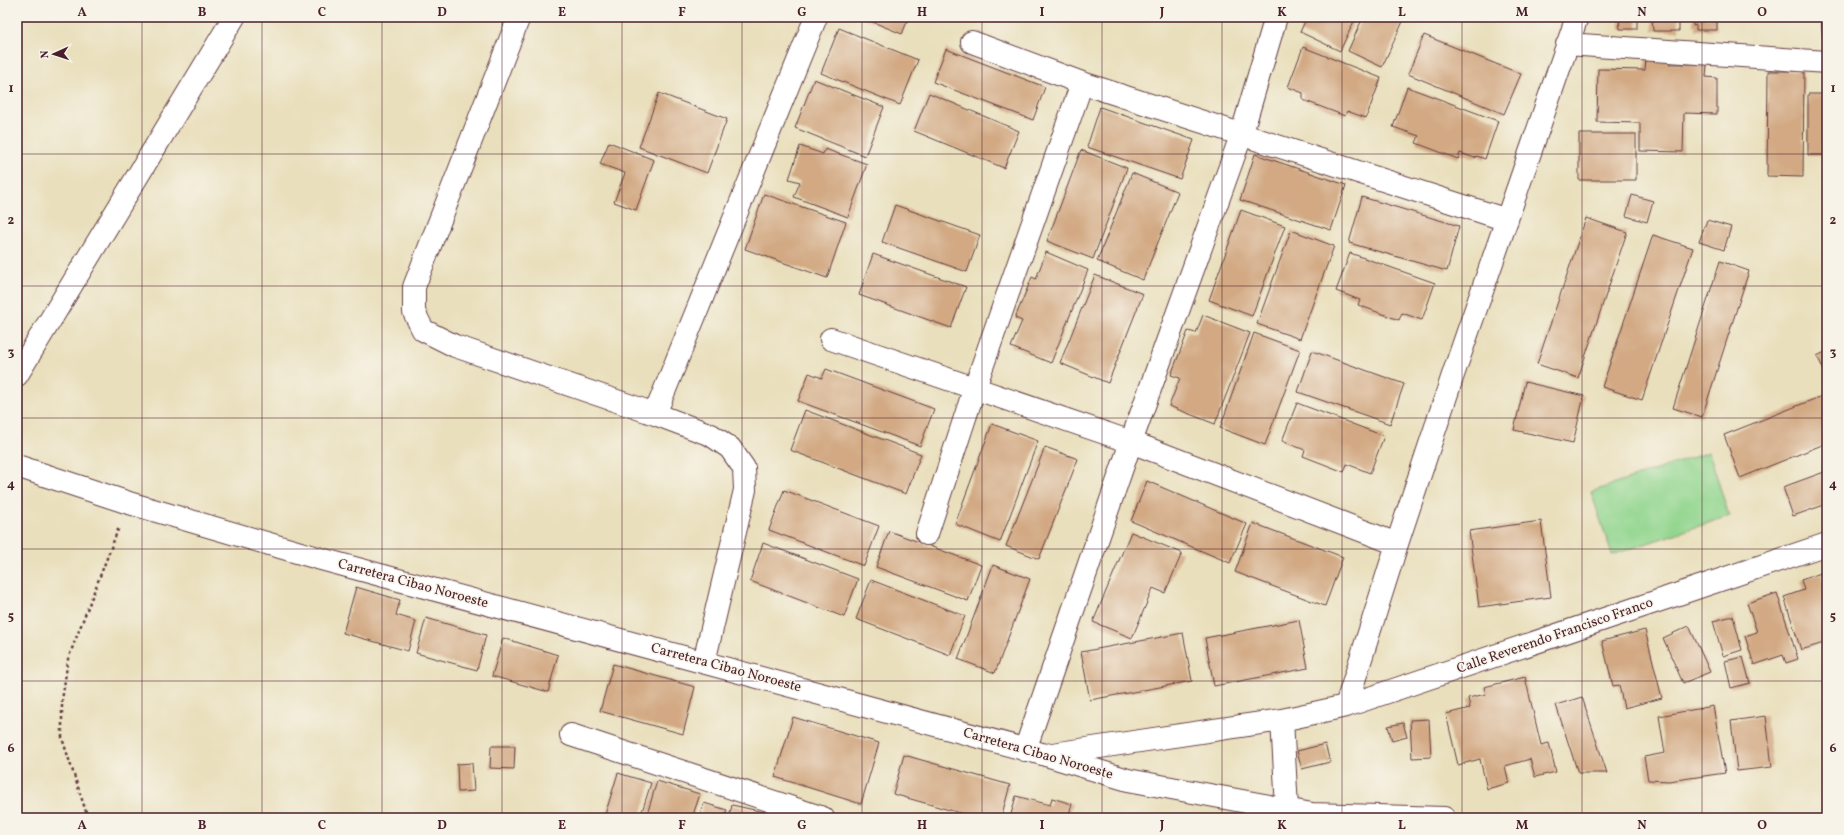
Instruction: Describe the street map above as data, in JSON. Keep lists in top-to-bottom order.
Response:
{
  "streets": {
    "street": ["Carretera Cibao Noroeste", "Calle Reverendo Francisco Franco"]
  },
  "crossings": [
    ["Carretera Cibao Noroeste", "Calle Reverendo Francisco Franco"]
  ],
  "north": "left",
  "grid": {
    "columns": [
      "A",
      "B",
      "C",
      "D",
      "E",
      "F",
      "G",
      "H",
      "I",
      "J",
      "K",
      "L",
      "M",
      "N",
      "O"
    ],
    "rows": [
      "1",
      "2",
      "3",
      "4",
      "5",
      "6"
    ]
  }
}
